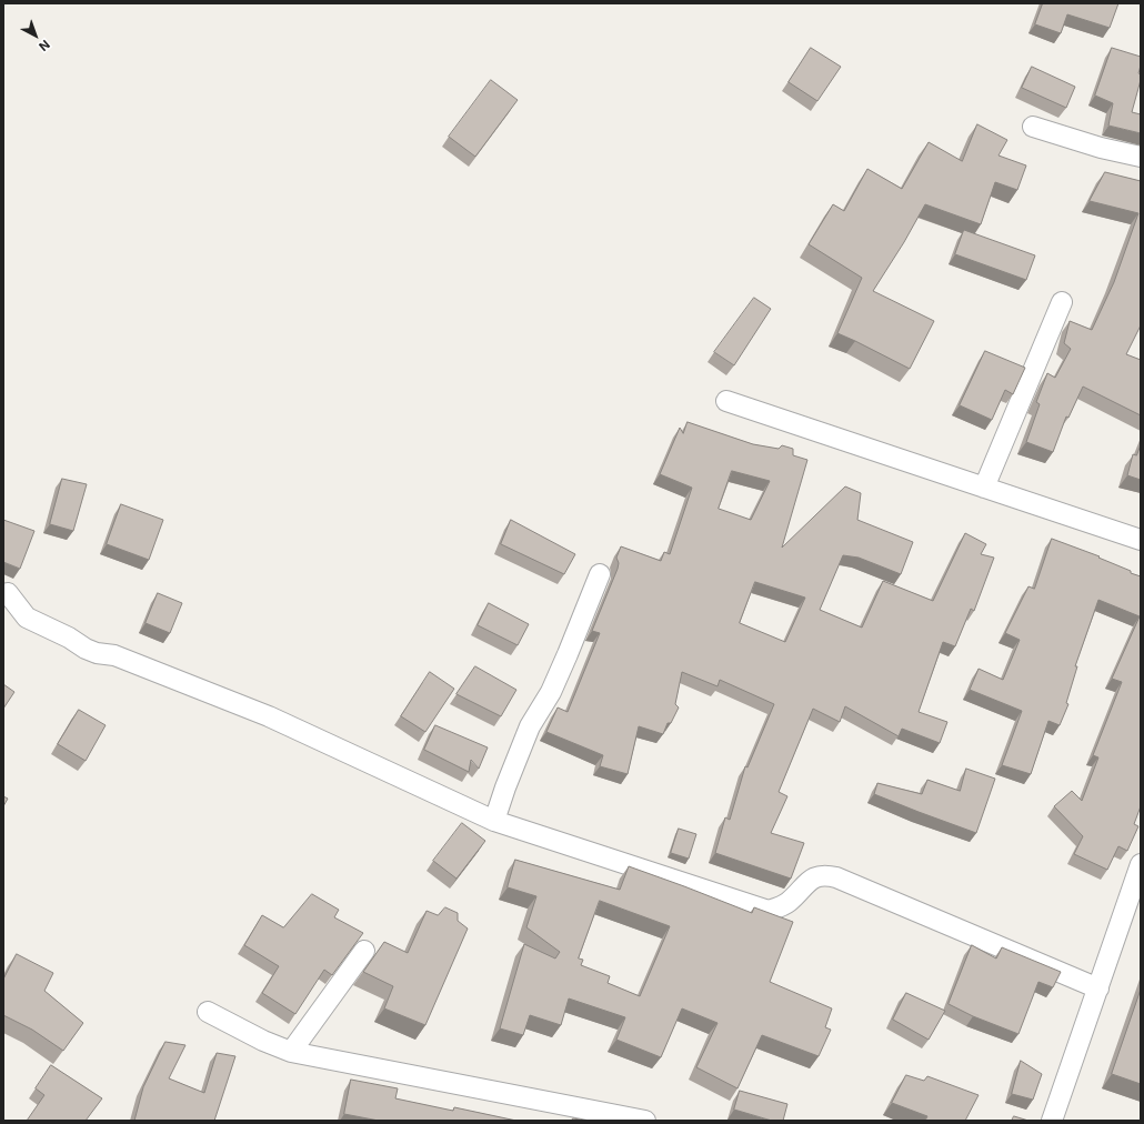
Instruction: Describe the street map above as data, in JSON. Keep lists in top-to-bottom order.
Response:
{
  "north": "bottom right"
}
